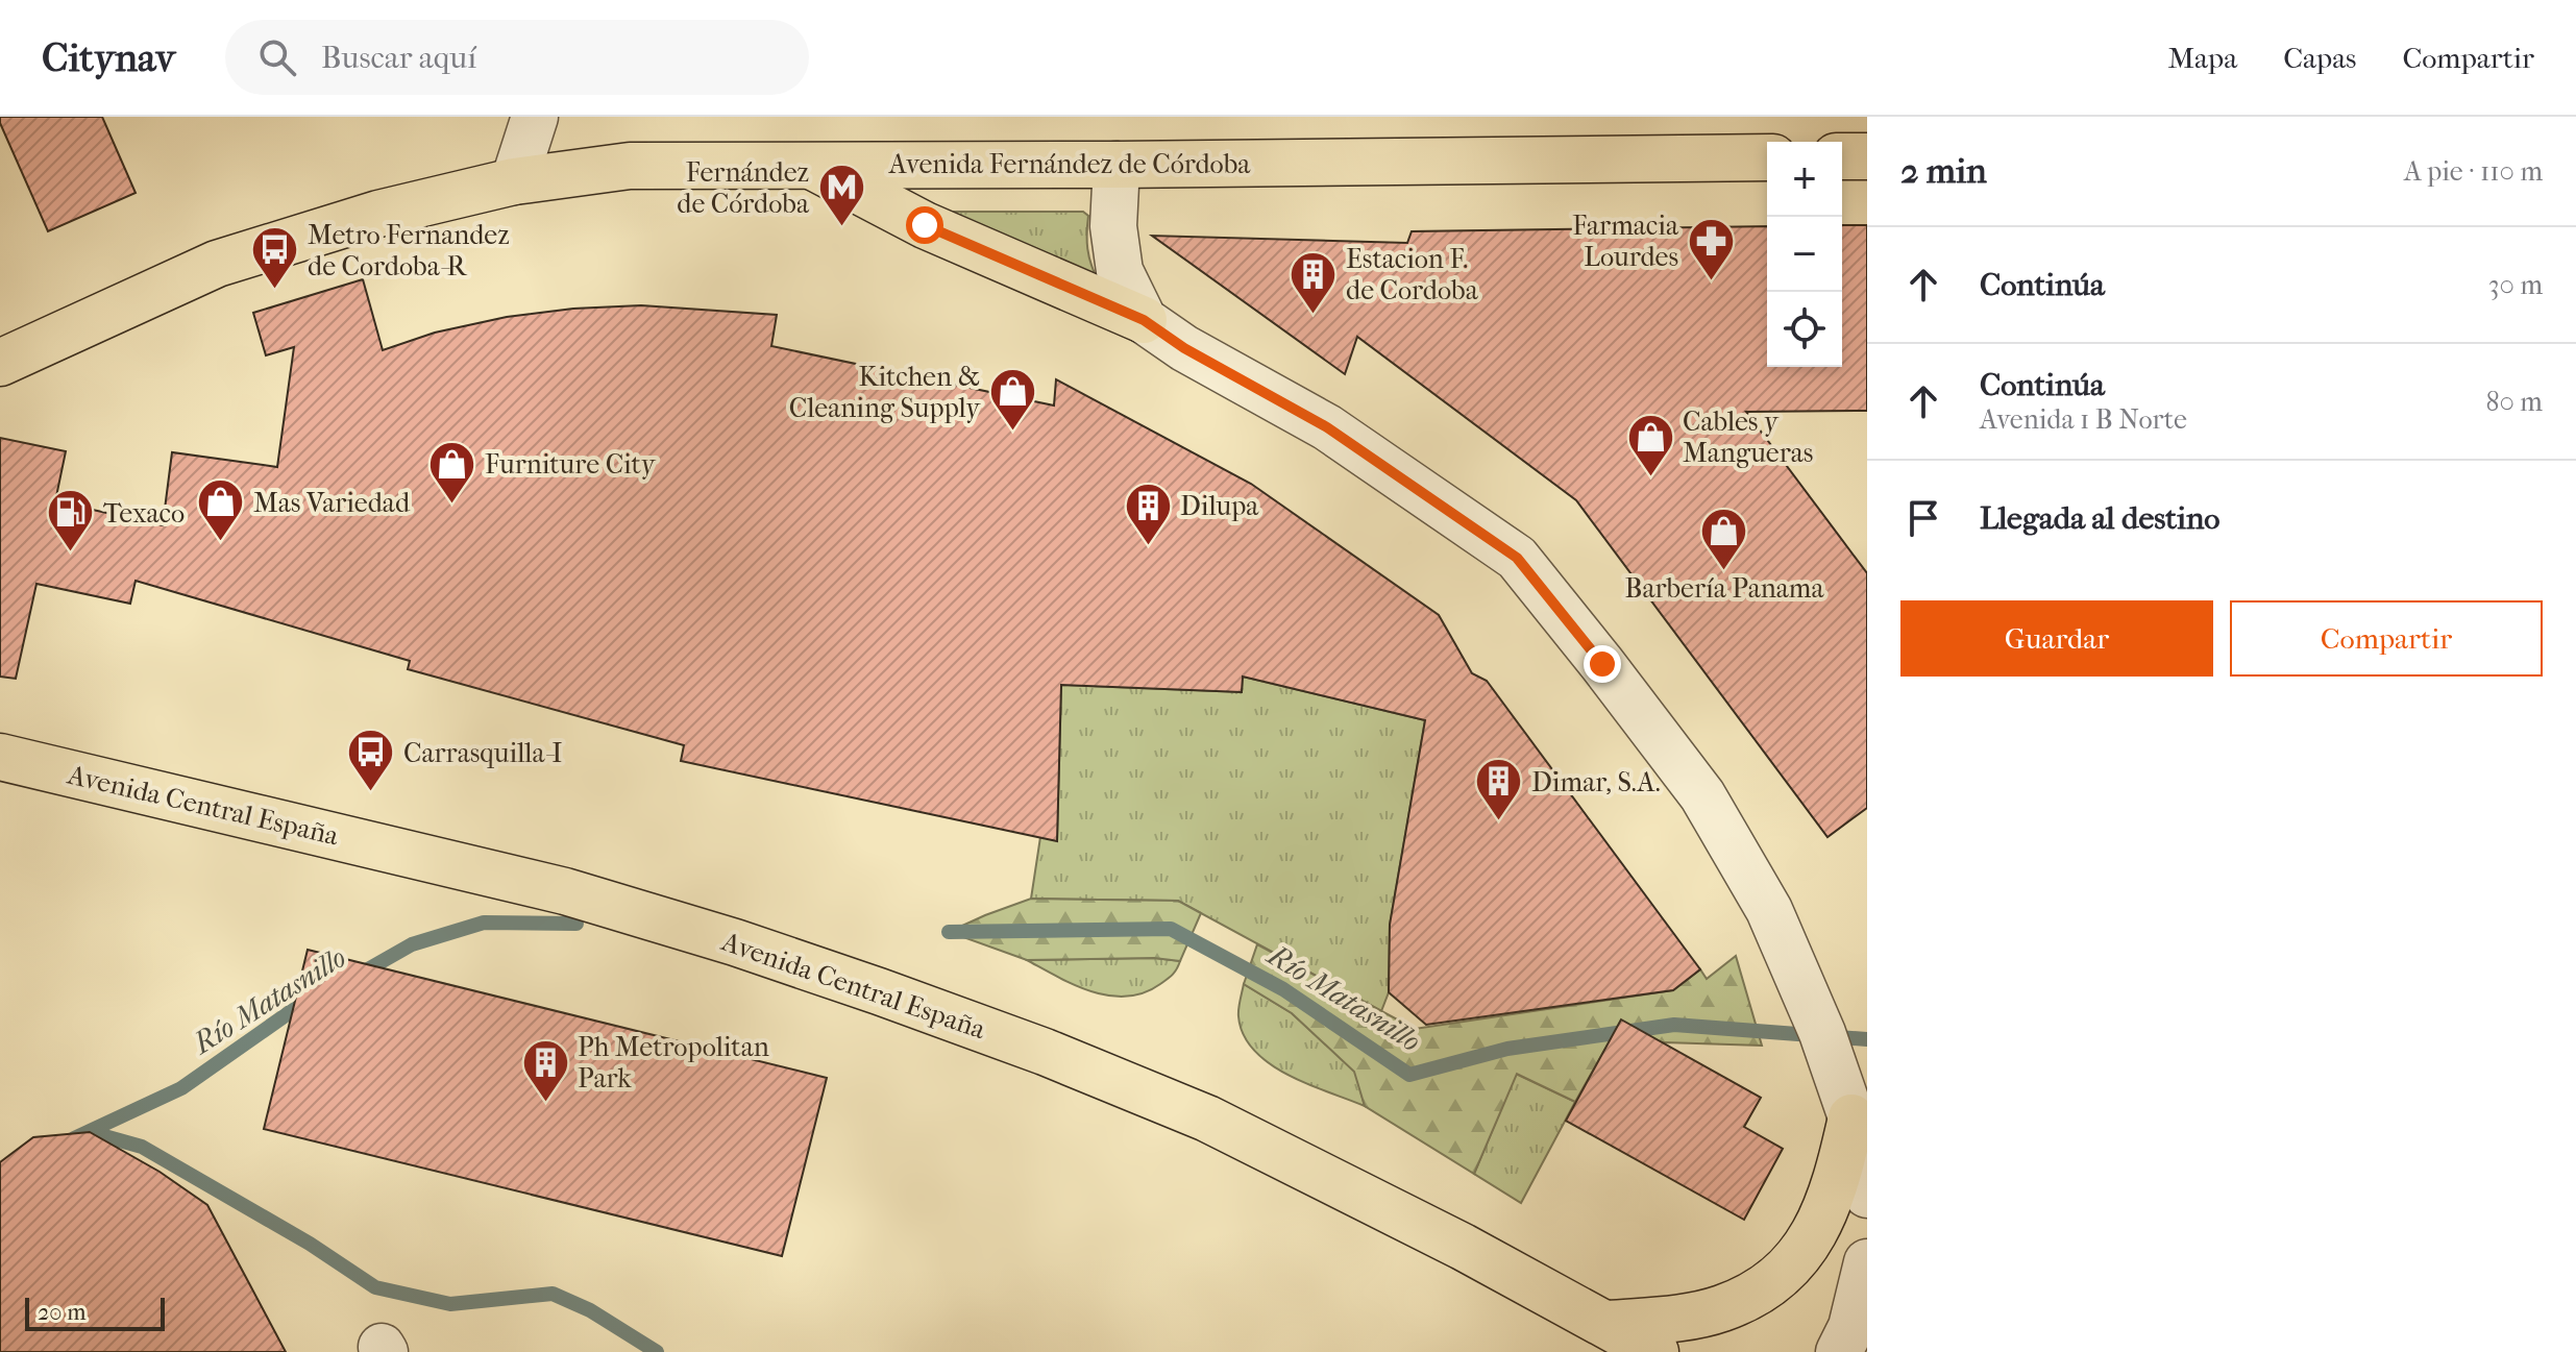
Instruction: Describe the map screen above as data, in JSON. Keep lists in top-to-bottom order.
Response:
{
  "streets": {
    "main road": ["Avenida Fernández de Córdoba", "Avenida Central España"]
  },
  "water": ["Río Matasnillo"],
  "places": {
    "metro station": ["Fernández de Córdoba"],
    "pharmacy": ["Farmacia Lourdes"],
    "bus stop": ["Metro Fernandez de Cordoba-R", "Carrasquilla-I"],
    "building": [
      "Estacion F. de Cordoba",
      "Dilupa",
      "Dimar, S.A.",
      "Ph Metropolitan Park"
    ],
    "shop": [
      "Kitchen & Cleaning Supply",
      "Cables y Mangueras",
      "Furniture City",
      "Mas Variedad",
      "Barbería Panama"
    ],
    "fuel station": ["Texaco"]
  },
  "scale_bar": "20 m",
  "page": {
    "header": "Citynav",
    "search": "Buscar aquí",
    "nav": ["Mapa", "Capas", "Compartir"],
    "heading": ["2 min", "A pie · 110 m"],
    "map_buttons": ["+", "−"],
    "list": [
      ["Continúa", "30 m"],
      ["Continúa", "Avenida 1 B Norte", "80 m"],
      "Llegada al destino"
    ],
    "buttons": ["Guardar", "Compartir"],
    "scale": "20 m"
  }
}
